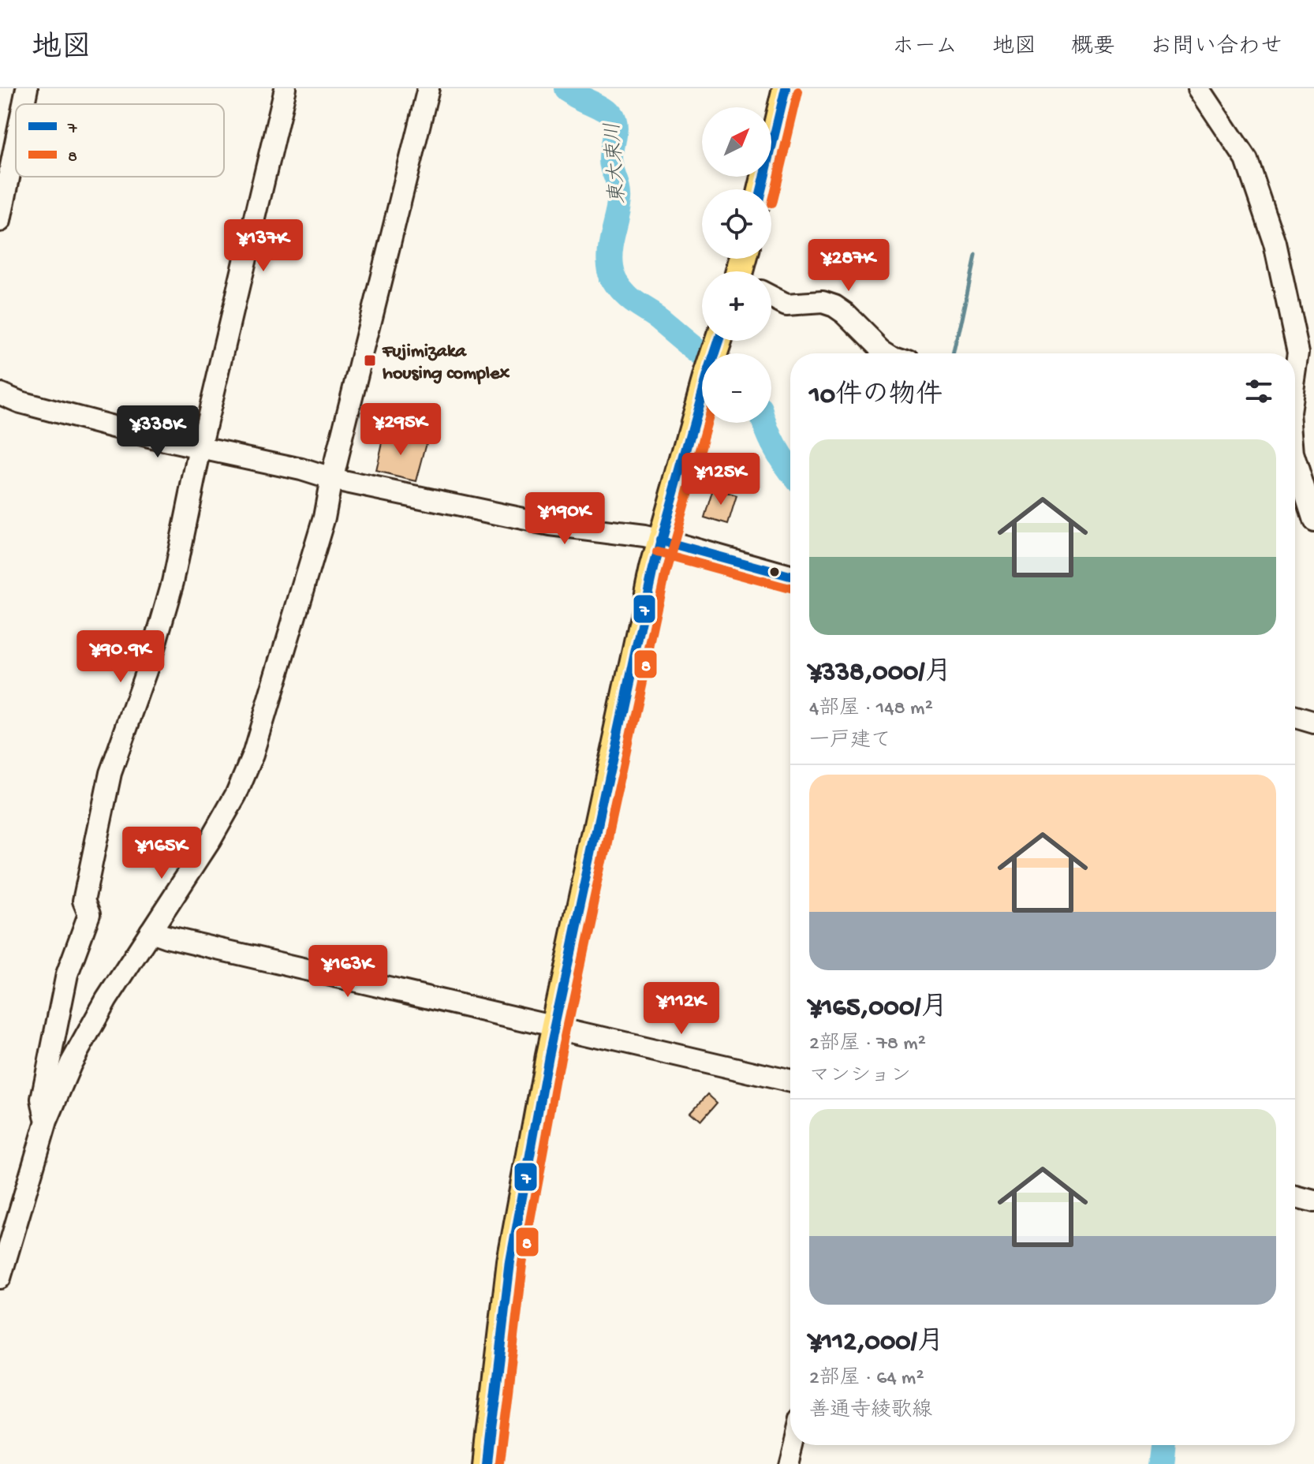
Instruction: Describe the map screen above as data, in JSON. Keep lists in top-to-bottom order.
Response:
{
  "water": ["東大束川"],
  "places": {
    "transit": ["Fujimizaka housing complex"]
  },
  "lines": ["transit line 7", "transit line 8"],
  "legend": ["7", "8"],
  "north": "top right",
  "page": {
    "header": "地図",
    "nav": [
      "ホーム",
      "地図",
      "概要",
      "お問い合わせ"
    ],
    "map_buttons": ["+", "−"],
    "price": [
      "¥137K",
      "¥287K",
      "¥295K",
      "¥338K",
      "¥125K",
      "¥190K",
      "¥90.9K",
      "¥165K",
      "¥163K",
      "¥112K"
    ],
    "heading": "10件の物件",
    "list": [
      {
        "name": "¥338,000/月",
        "note": "4部屋 · 148 m² · 一戸建て"
      },
      {
        "name": "¥165,000/月",
        "note": "2部屋 · 78 m² · マンション"
      },
      {
        "name": "¥112,000/月",
        "note": "2部屋 · 64 m² · 善通寺綾歌線"
      }
    ]
  }
}
